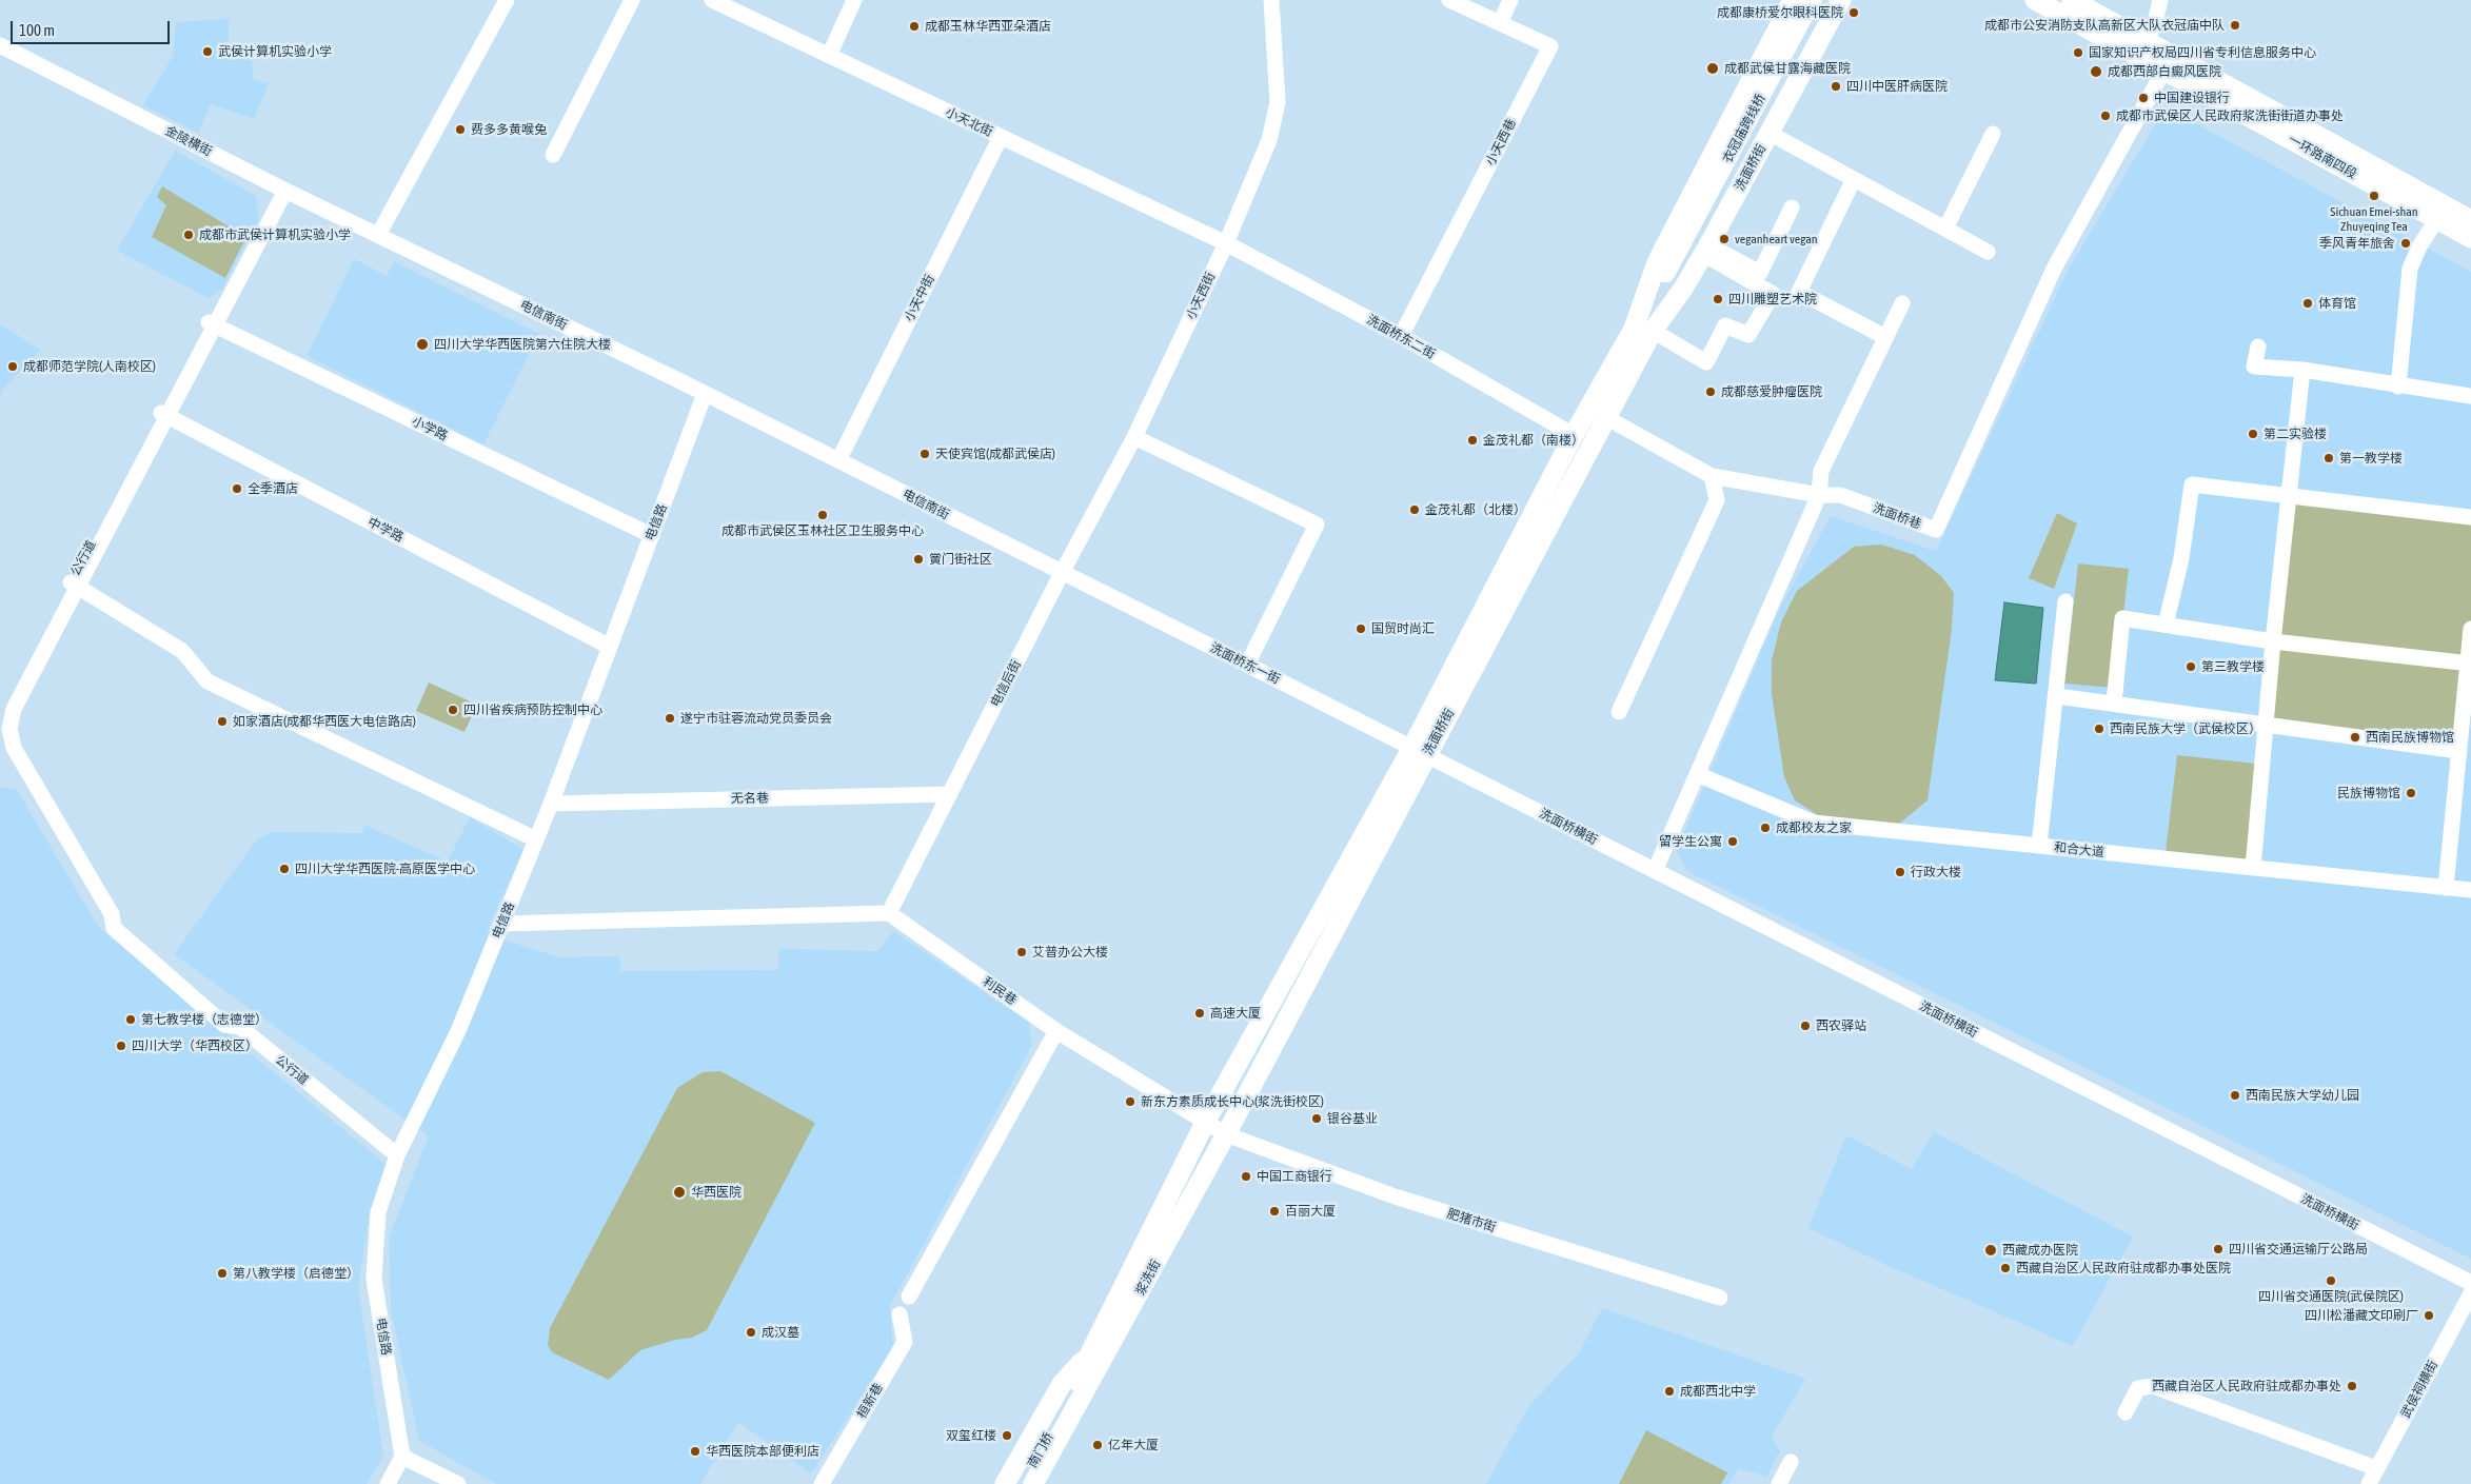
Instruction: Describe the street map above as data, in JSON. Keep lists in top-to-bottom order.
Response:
{
  "streets": {
    "main road": [
      "衣冠庙跨线桥",
      "一环路南四段",
      "洗面桥街",
      "浆洗街",
      "南门桥"
    ],
    "street": [
      "小天北街",
      "金陵横街",
      "小天西巷",
      "小天西街",
      "小天中街",
      "电信南街",
      "洗面桥东二街",
      "小学路",
      "洗面桥巷",
      "电信路",
      "中学路",
      "公行道",
      "洗面桥东一街",
      "电信后街",
      "无名巷",
      "洗面桥横街",
      "和合大道",
      "利民巷",
      "肥猪市街",
      "武侯祠横街",
      "桓新巷"
    ]
  },
  "crossings": [
    ["小天北街", "小天西街"],
    ["小天北街", "小天中街"],
    ["小天北街", "洗面桥东二街"],
    ["衣冠庙跨线桥", "洗面桥街"],
    ["金陵横街", "电信南街"],
    ["金陵横街", "公行道"],
    ["小天西巷", "洗面桥东二街"],
    ["一环路南四段", "洗面桥巷"],
    ["洗面桥街", "洗面桥东二街"],
    ["洗面桥街", "洗面桥东一街"],
    ["洗面桥街", "洗面桥横街"],
    ["洗面桥街", "利民巷"],
    ["洗面桥街", "肥猪市街"],
    ["洗面桥街", "浆洗街"],
    ["小天西街", "电信南街"],
    ["小天西街", "洗面桥东二街"],
    ["小天西街", "洗面桥东一街"],
    ["小天西街", "电信后街"],
    ["小天中街", "电信南街"],
    ["电信南街", "电信路"],
    ["电信南街", "洗面桥东一街"],
    ["电信南街", "电信后街"],
    ["小学路", "电信路"],
    ["小学路", "公行道"],
    ["电信路", "中学路"],
    ["电信路", "公行道"],
    ["电信路", "无名巷"],
    ["中学路", "公行道"],
    ["洗面桥东一街", "电信后街"],
    ["洗面桥东一街", "洗面桥横街"],
    ["电信后街", "无名巷"],
    ["利民巷", "肥猪市街"],
    ["利民巷", "浆洗街"],
    ["肥猪市街", "浆洗街"],
    ["浆洗街", "南门桥"]
  ],
  "places": [
    "成都康桥爱尔眼科医院",
    "成都市公安消防支队高新区大队衣冠庙中队",
    "成都玉林华西亚朵酒店",
    "武侯计算机实验小学",
    "国家知识产权局四川省专利信息服务中心",
    "成都武侯甘露海藏医院",
    "成都西部白癜风医院",
    "四川中医肝病医院",
    "中国建设银行",
    "成都市武侯区人民政府浆洗街街道办事处",
    "费多多黄喉兔",
    "Sichuan Emei-shan Zhuyeqing Tea",
    "成都市武侯计算机实验小学",
    "veganheart vegan",
    "季风青年旅舍",
    "四川雕塑艺术院",
    "体育馆",
    "四川大学华西医院第六住院大楼",
    "成都师范学院(人南校区)",
    "成都慈爱肿瘤医院",
    "第二实验楼",
    "金茂礼都（南楼）",
    "天使宾馆(成都武侯店)",
    "第一教学楼",
    "全季酒店",
    "金茂礼都（北楼）",
    "成都市武侯区玉林社区卫生服务中心",
    "黉门街社区",
    "国贸时尚汇",
    "第三教学楼",
    "四川省疾病预防控制中心",
    "遂宁市驻蓉流动党员委员会",
    "如家酒店(成都华西医大电信路店)",
    "西南民族大学（武侯校区）",
    "西南民族博物馆",
    "民族博物馆",
    "成都校友之家",
    "留学生公寓",
    "四川大学华西医院-高原医学中心",
    "行政大楼",
    "艾普办公大楼",
    "高速大厦",
    "第七教学楼（志德堂）",
    "西农驿站",
    "四川大学（华西校区）",
    "西南民族大学幼儿园",
    "新东方素质成长中心(浆洗街校区)",
    "银谷基业",
    "中国工商银行",
    "华西医院",
    "百丽大厦",
    "四川省交通运输厅公路局",
    "西藏成办医院",
    "西藏自治区人民政府驻成都办事处医院",
    "第八教学楼（启德堂）",
    "四川省交通医院(武侯院区)",
    "四川松潘藏文印刷厂",
    "成汉墓",
    "西藏自治区人民政府驻成都办事处",
    "成都西北中学",
    "双玺红楼",
    "亿年大厦",
    "华西医院本部便利店"
  ],
  "scale_bar": "100 m"
}
